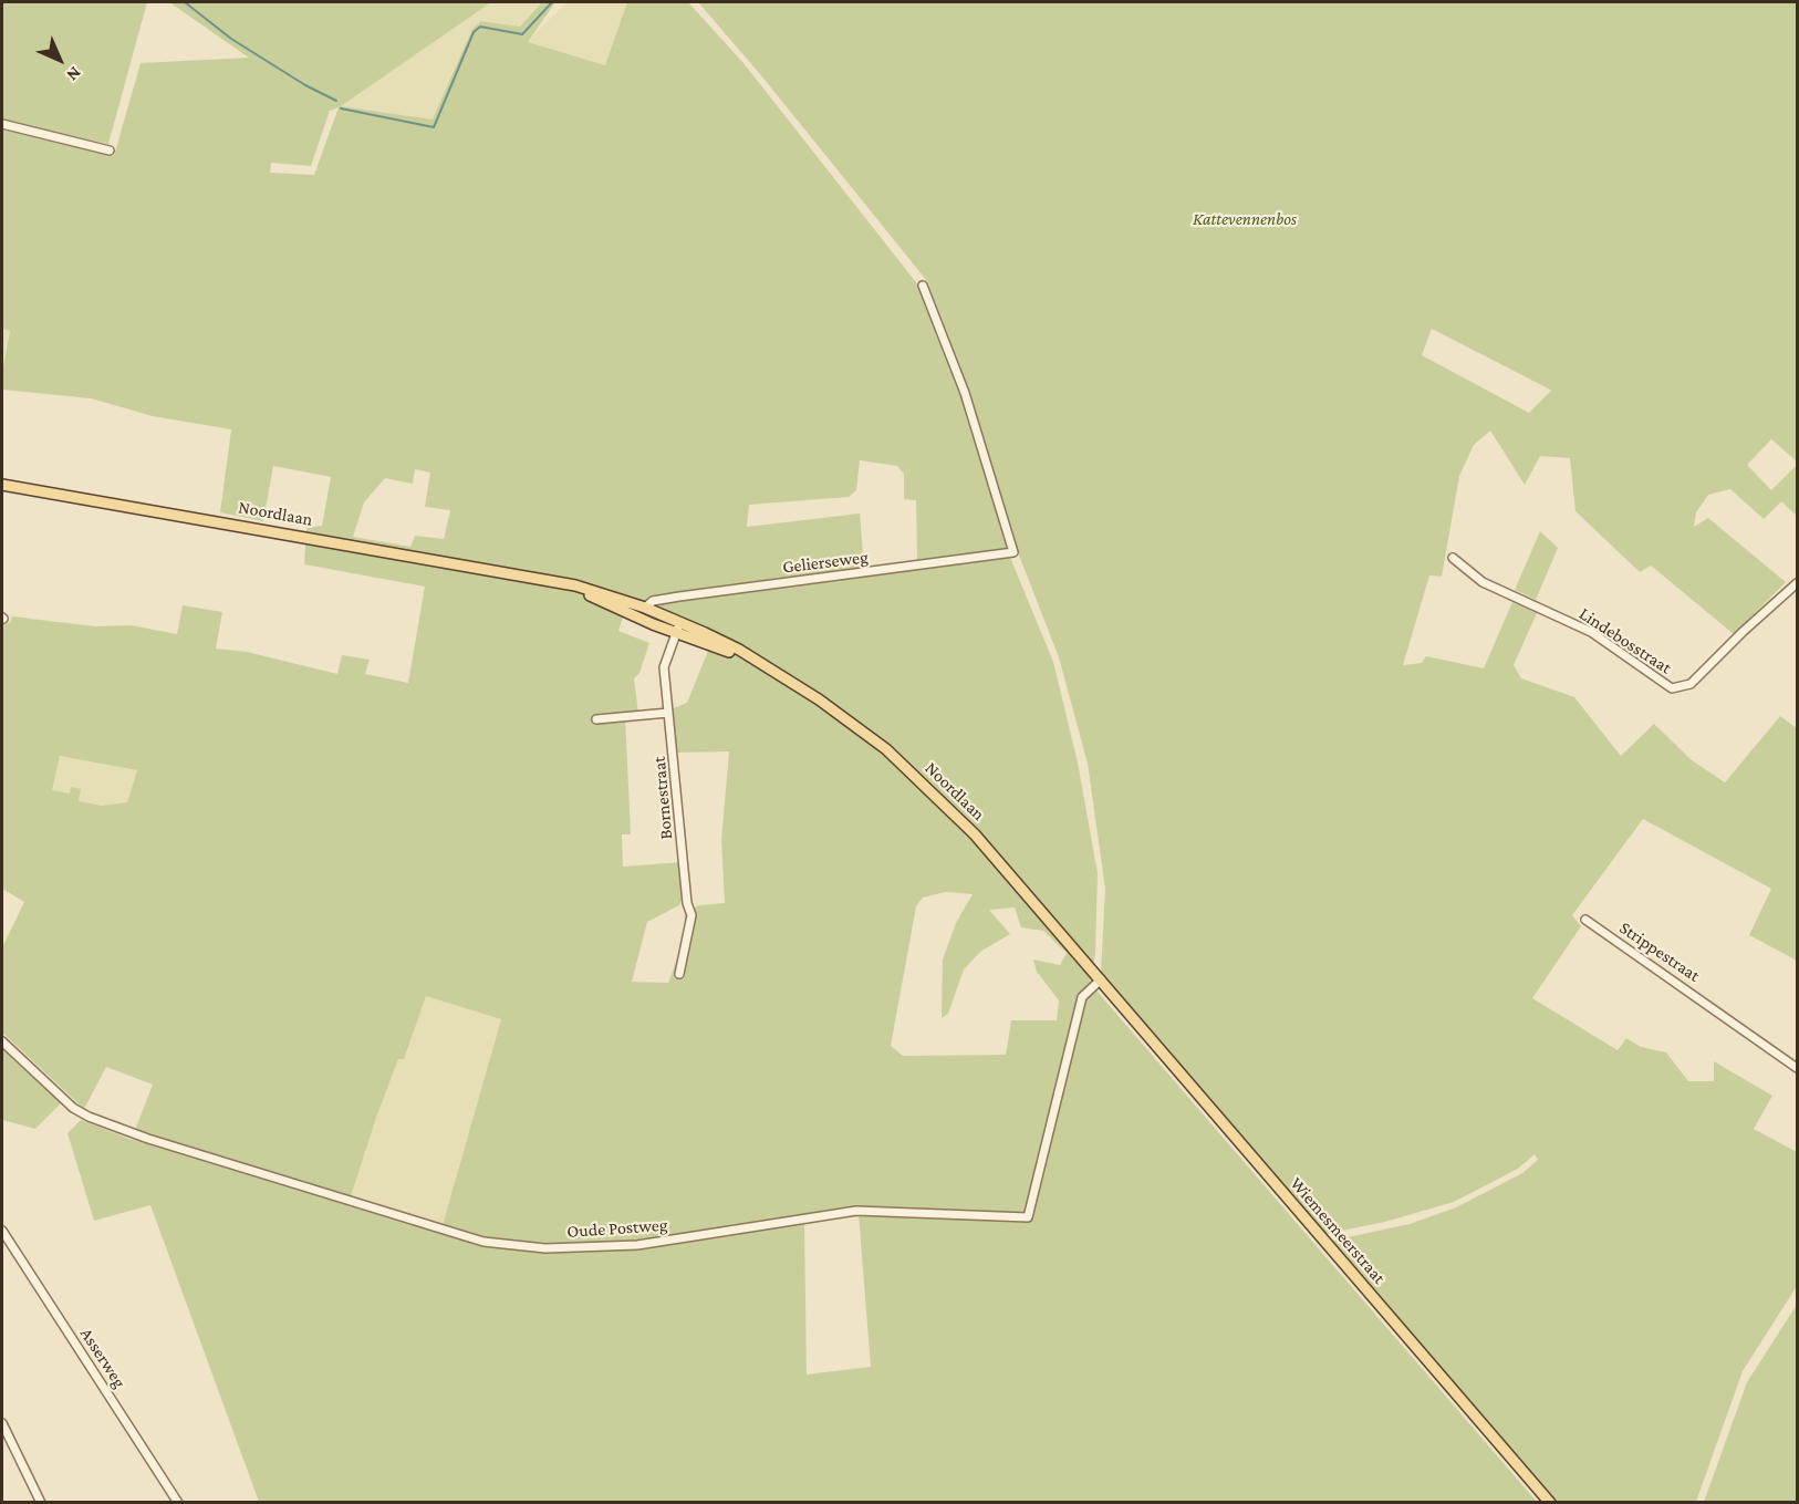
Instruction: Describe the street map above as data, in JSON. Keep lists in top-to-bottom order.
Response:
{
  "streets": {
    "main road": ["Noordlaan", "Wiemesmeerstraat"],
    "street": [
      "Gelierseweg",
      "Lindebosstraat",
      "Bornestraat",
      "Strippestraat",
      "Oude Postweg",
      "Asserweg"
    ]
  },
  "crossings": [
    ["Noordlaan", "Gelierseweg"],
    ["Noordlaan", "Bornestraat"],
    ["Noordlaan", "Oude Postweg"],
    ["Noordlaan", "Wiemesmeerstraat"],
    ["Oude Postweg", "Wiemesmeerstraat"]
  ],
  "parks": ["Kattevennenbos"],
  "north": "bottom right"
}
